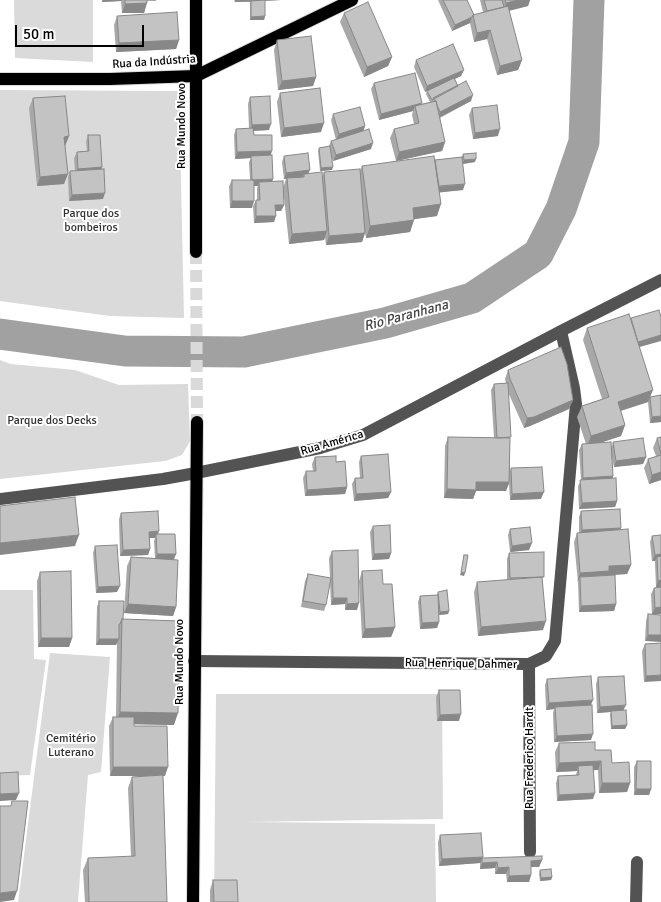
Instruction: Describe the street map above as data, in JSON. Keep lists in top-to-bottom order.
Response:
{
  "streets": {
    "main road": ["Rua da Indústria", "Rua Mundo Novo"],
    "street": ["Rua América", "Rua Henrique Dahmer", "Rua Frederico Hardt"]
  },
  "crossings": [
    ["Rua da Indústria", "Rua Mundo Novo"],
    ["Rua Mundo Novo", "Rua América"],
    ["Rua Mundo Novo", "Rua Henrique Dahmer"],
    ["Rua América", "Rua Henrique Dahmer"],
    ["Rua Henrique Dahmer", "Rua Frederico Hardt"]
  ],
  "water": ["Rio Paranhana"],
  "parks": ["Parque dos bombeiros", "Parque dos Decks", "Cemitério Luterano"],
  "scale_bar": "50 m"
}
